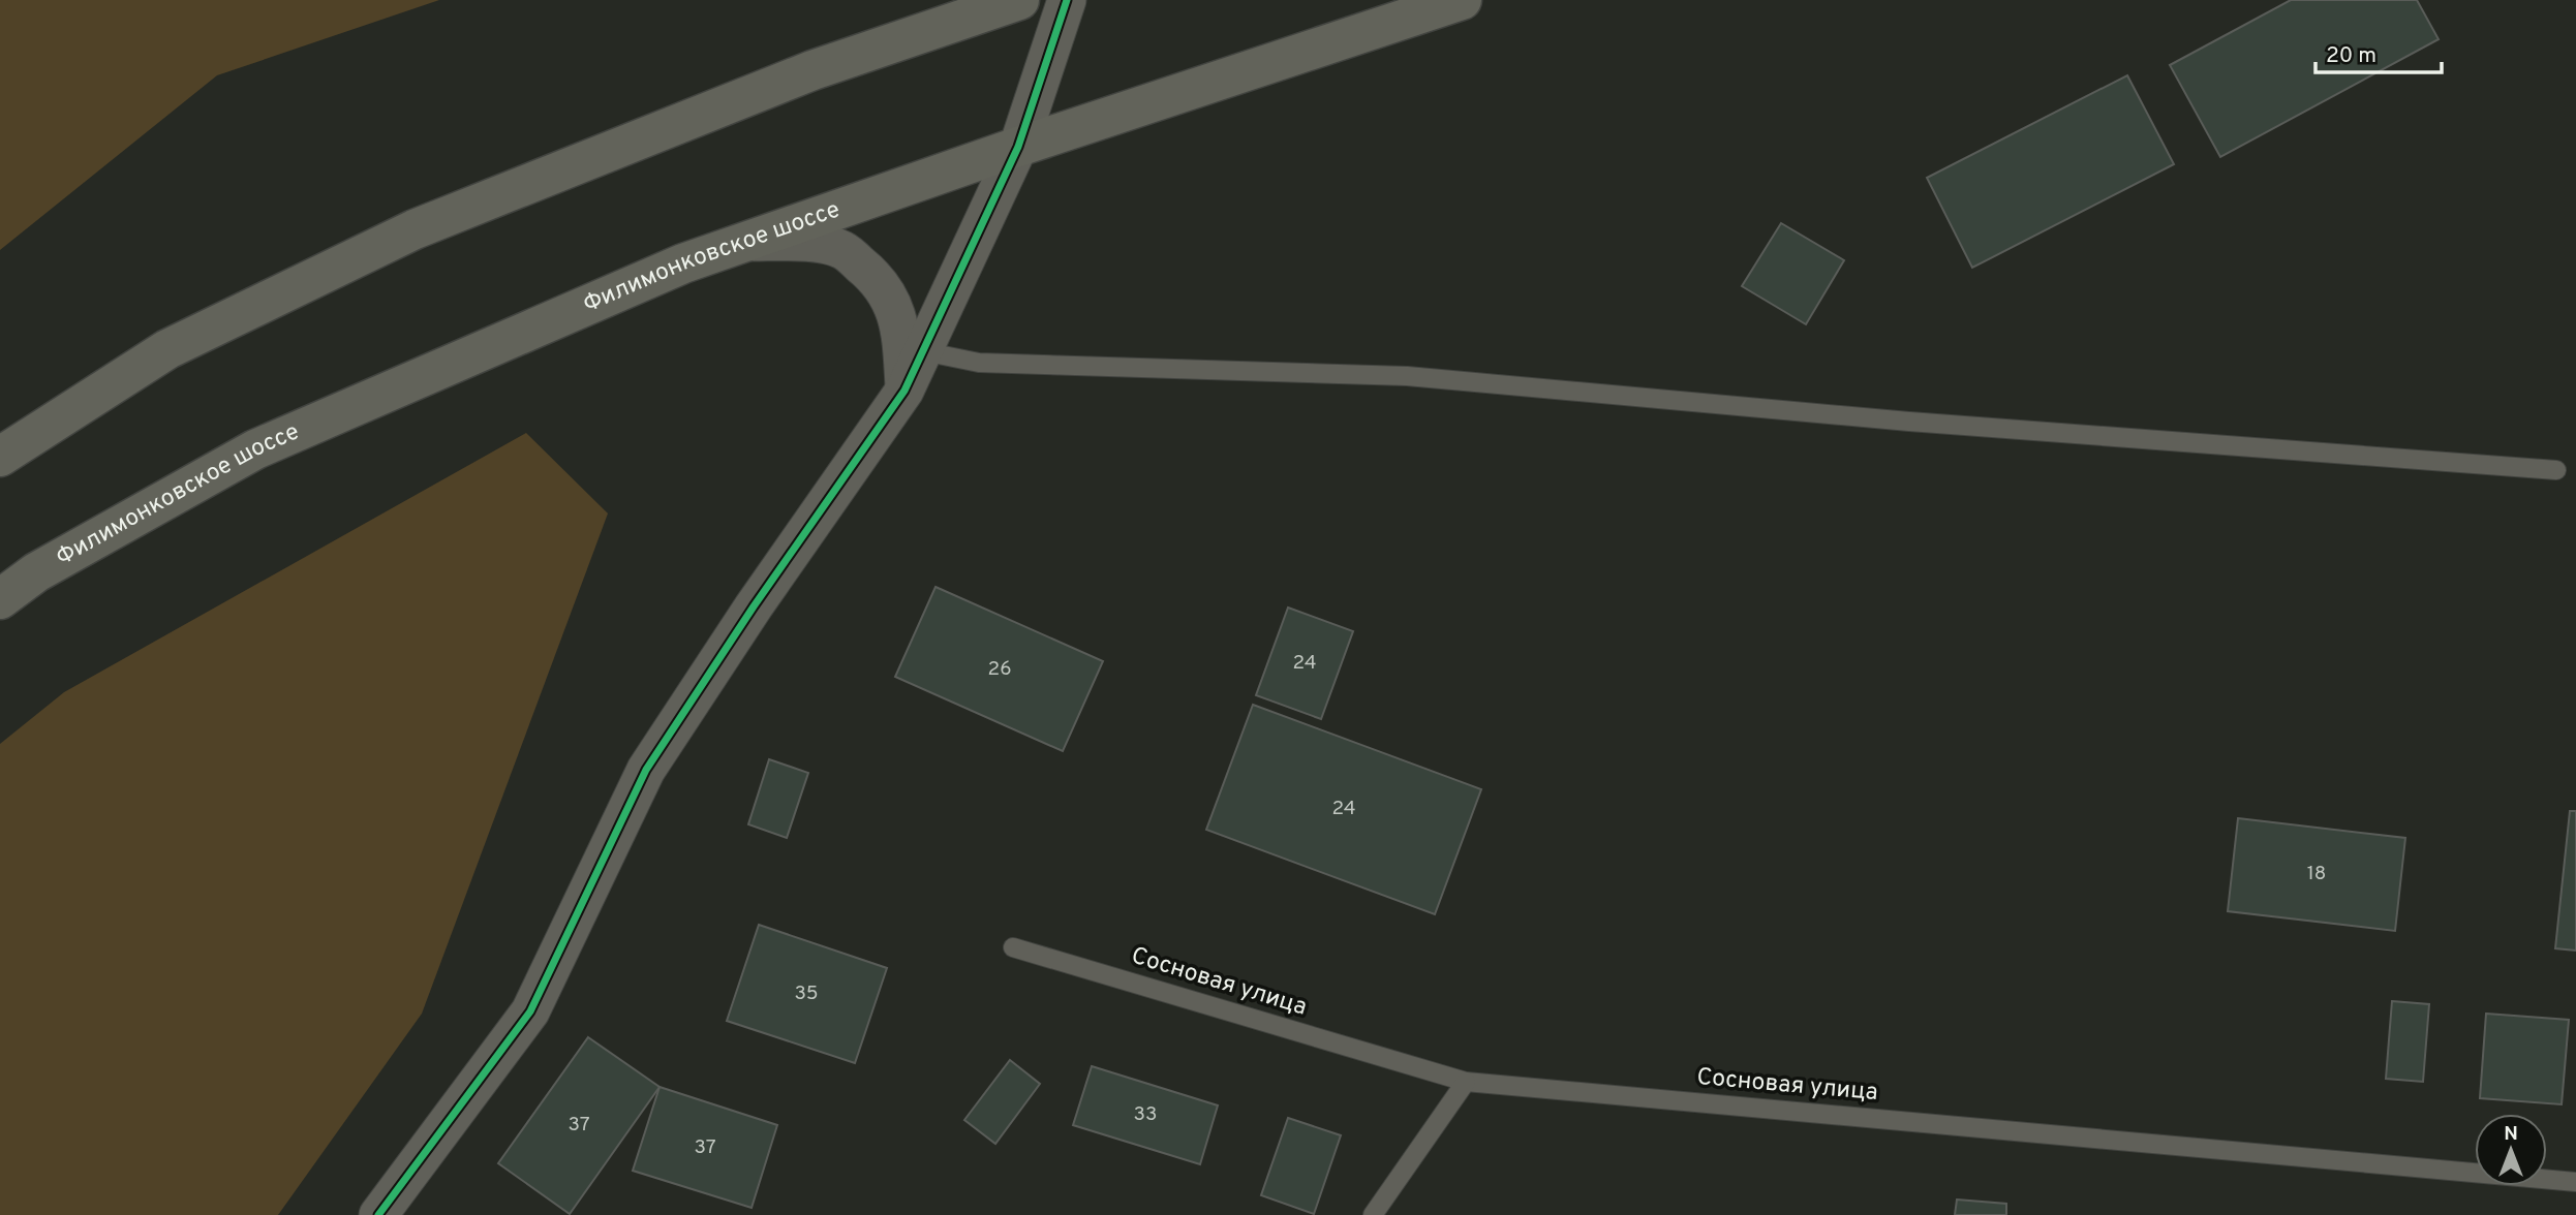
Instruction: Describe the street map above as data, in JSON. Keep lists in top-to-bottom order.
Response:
{
  "streets": {
    "main road": ["Филимонковское шоссе"],
    "lane": ["Сосновая улица"]
  },
  "house_numbers": [
    "24",
    "26",
    "24",
    "18",
    "35",
    "33",
    "37",
    "37"
  ],
  "scale_bar": "20 m",
  "north": "top"
}
